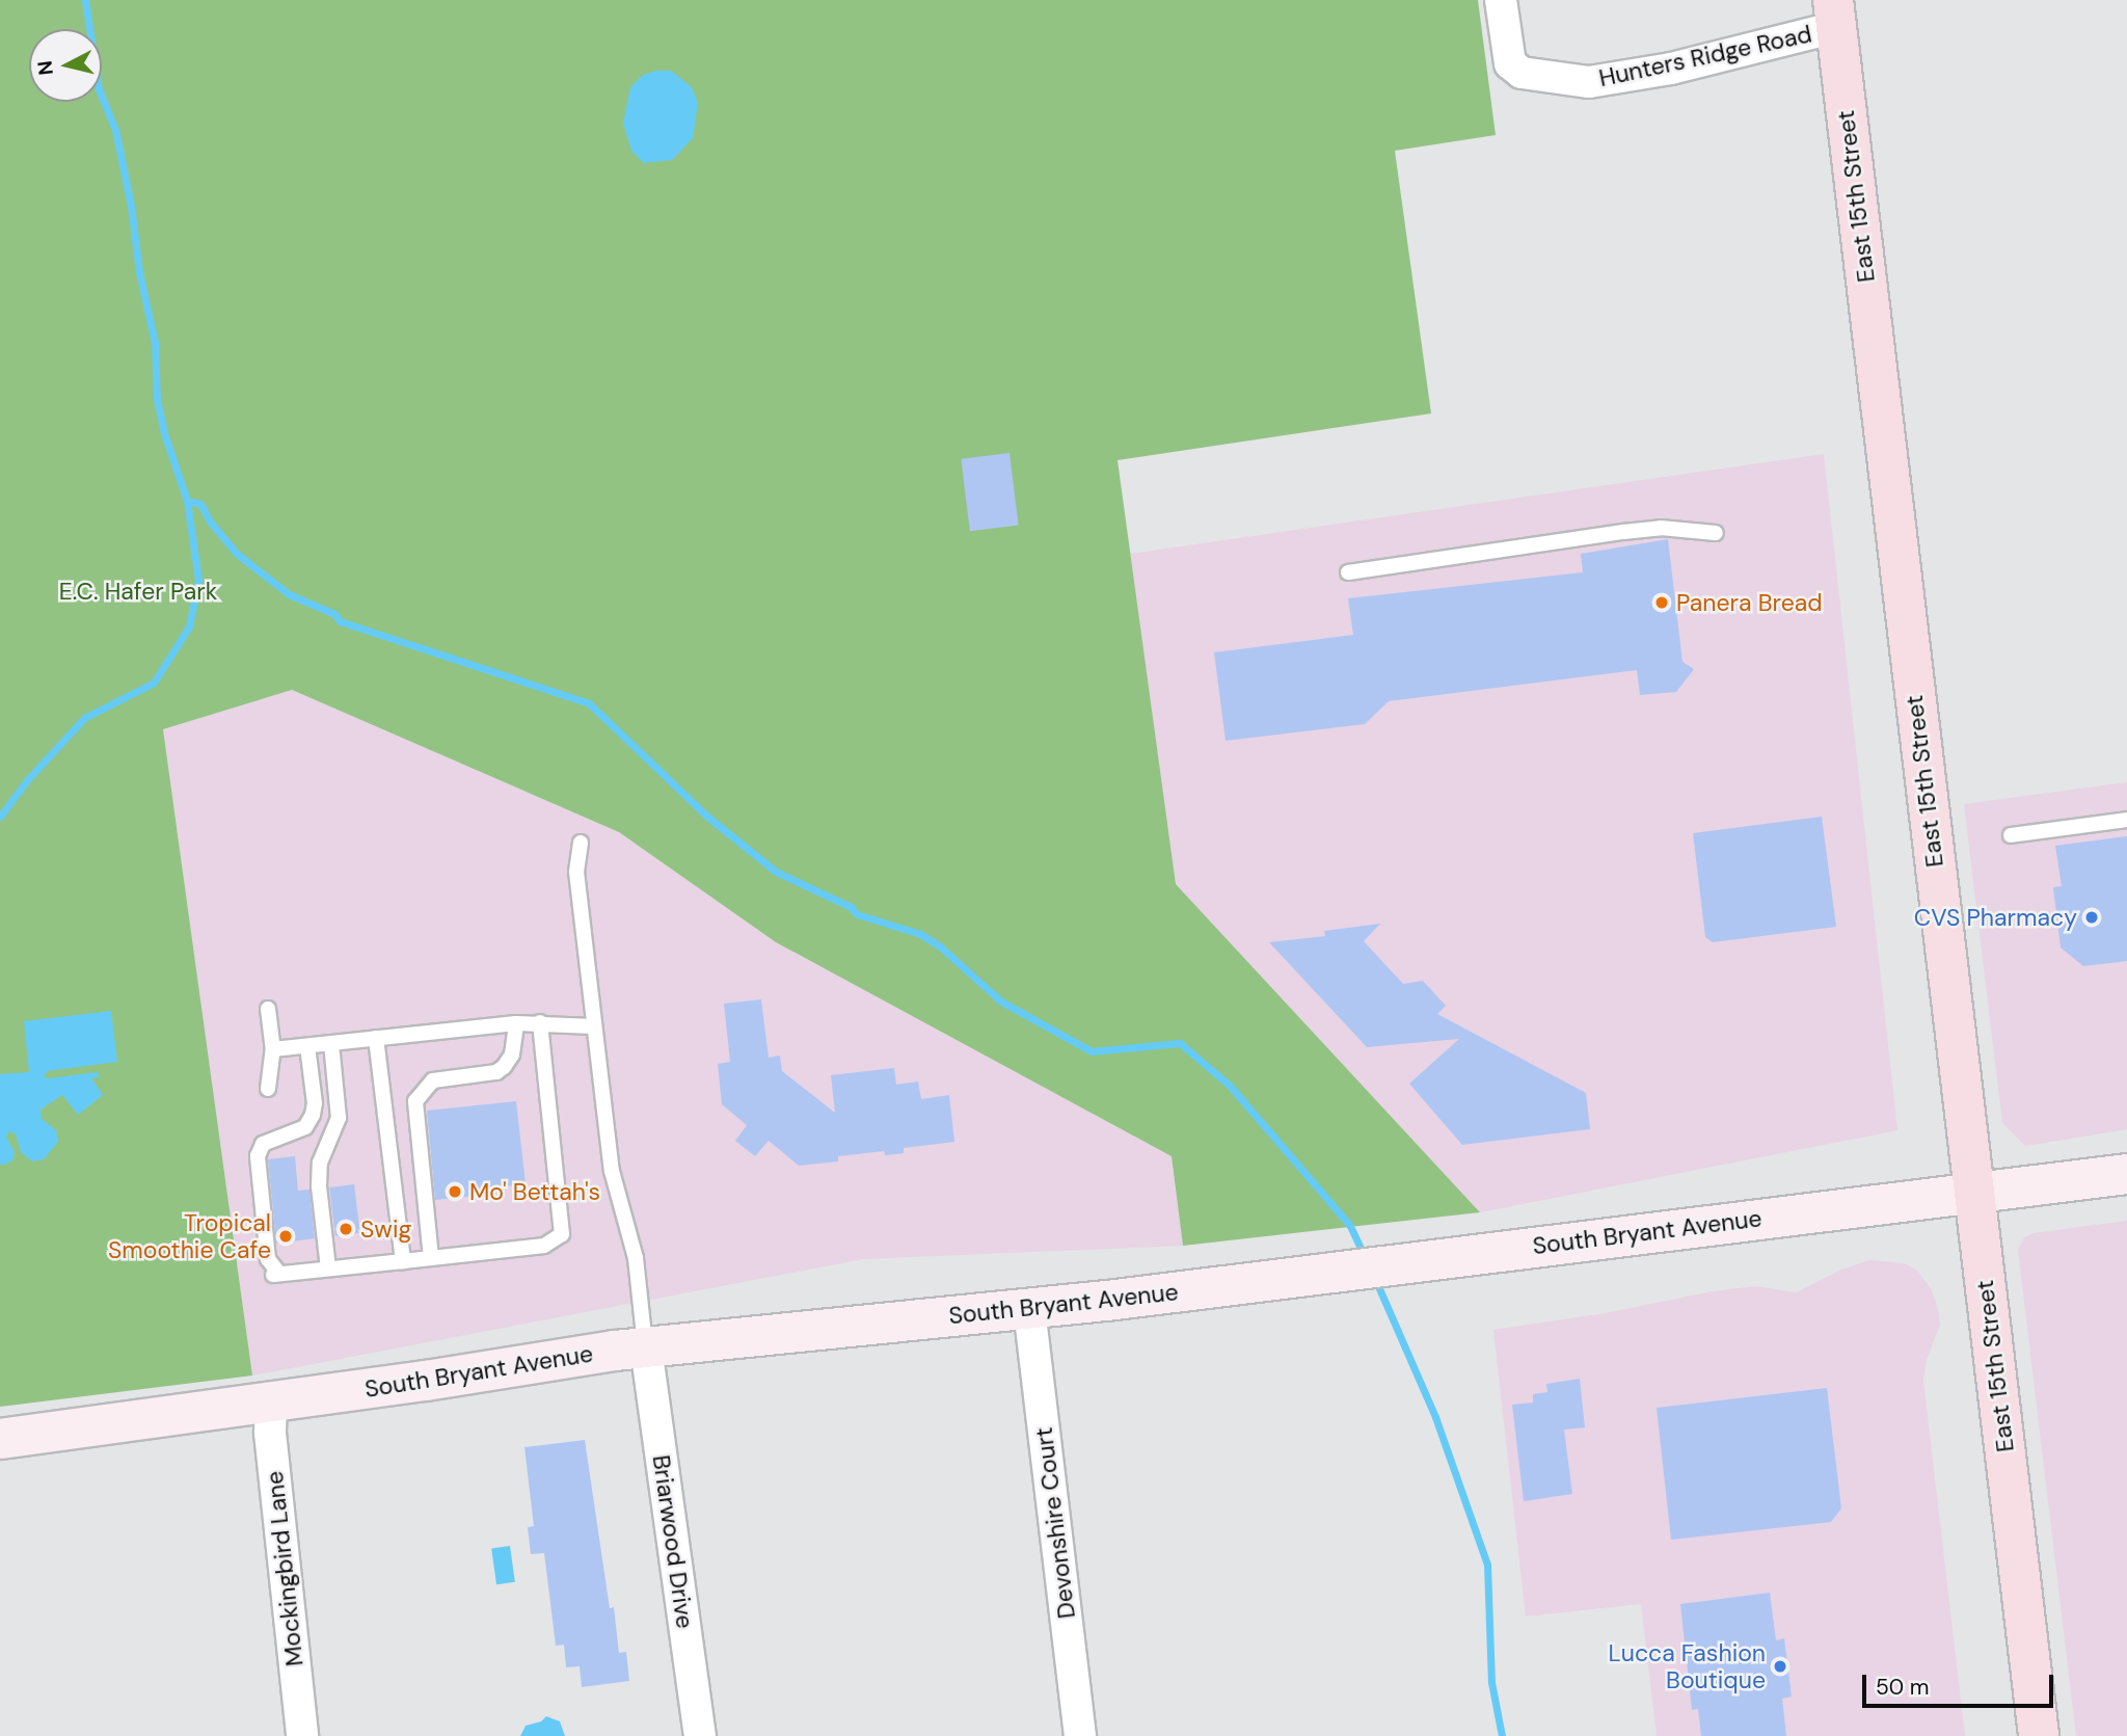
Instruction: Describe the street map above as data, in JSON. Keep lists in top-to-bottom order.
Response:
{
  "streets": {
    "main road": ["East 15th Street", "South Bryant Avenue"],
    "street": [
      "Hunters Ridge Road",
      "Devonshire Court",
      "Briarwood Drive",
      "Mockingbird Lane"
    ]
  },
  "crossings": [
    ["Hunters Ridge Road", "East 15th Street"],
    ["East 15th Street", "South Bryant Avenue"],
    ["South Bryant Avenue", "Devonshire Court"],
    ["South Bryant Avenue", "Briarwood Drive"],
    ["South Bryant Avenue", "Mockingbird Lane"]
  ],
  "parks": ["E.C. Hafer Park"],
  "places": [
    "Panera Bread",
    "CVS Pharmacy",
    "Mo' Bettah's",
    "Swig",
    "Tropical Smoothie Cafe",
    "Lucca Fashion Boutique"
  ],
  "scale_bar": "50 m",
  "north": "left"
}
